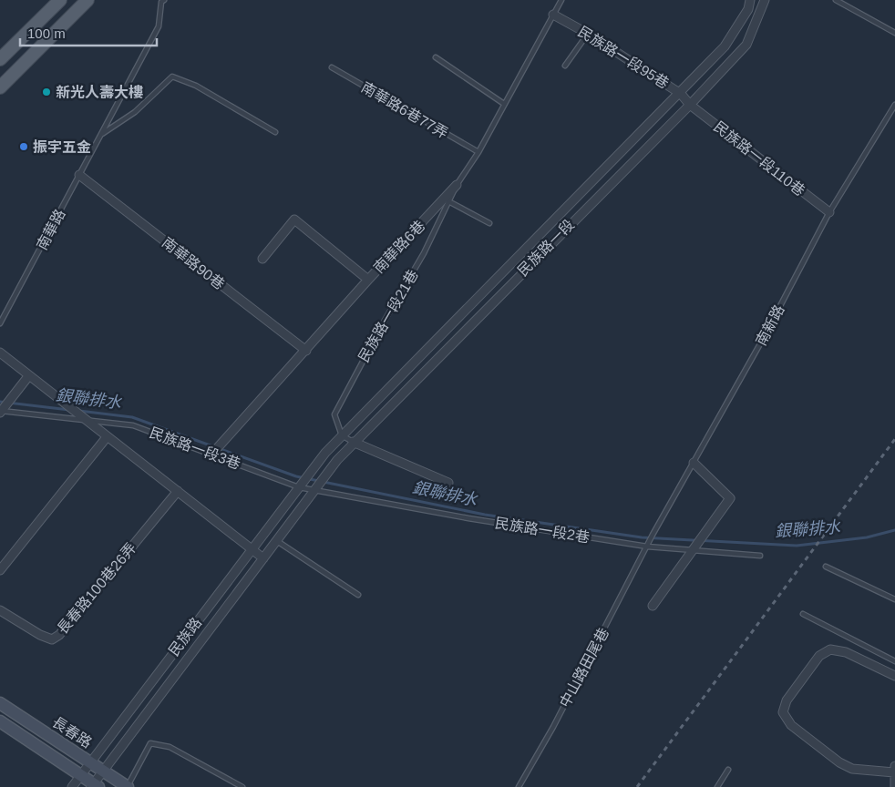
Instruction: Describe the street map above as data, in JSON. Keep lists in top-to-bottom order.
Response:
{
  "streets": {
    "street": [
      "民族路一段95巷",
      "民族路一段110巷",
      "南華路6巷",
      "民族路一段",
      "南華路90巷",
      "長春路100巷26弄",
      "民族路",
      "長春路"
    ],
    "lane": [
      "南華路6巷77弄",
      "南華路",
      "民族路一段21巷",
      "南新路",
      "民族路一段3巷",
      "民族路一段2巷",
      "中山路田尾巷"
    ]
  },
  "crossings": [
    ["民族路一段95巷", "民族路一段110巷"],
    ["民族路一段95巷", "南華路6巷"],
    ["民族路一段95巷", "民族路一段"],
    ["南華路6巷77弄", "南華路6巷"],
    ["民族路一段110巷", "民族路一段"],
    ["民族路一段110巷", "南新路"],
    ["南華路", "南華路90巷"],
    ["南華路6巷", "南華路90巷"],
    ["南華路6巷", "民族路一段21巷"],
    ["南華路6巷", "民族路一段3巷"],
    ["民族路一段", "民族路一段21巷"],
    ["民族路一段", "民族路一段3巷"],
    ["民族路一段", "民族路一段2巷"],
    ["民族路一段", "民族路"],
    ["南新路", "民族路一段2巷"],
    ["南新路", "中山路田尾巷"],
    ["民族路一段3巷", "民族路一段2巷"],
    ["民族路一段3巷", "民族路"],
    ["民族路一段2巷", "民族路"],
    ["民族路一段2巷", "中山路田尾巷"],
    ["民族路", "長春路"]
  ],
  "water": ["銀聯排水"],
  "places": ["新光人壽大樓", "振宇五金"],
  "scale_bar": "100 m"
}
